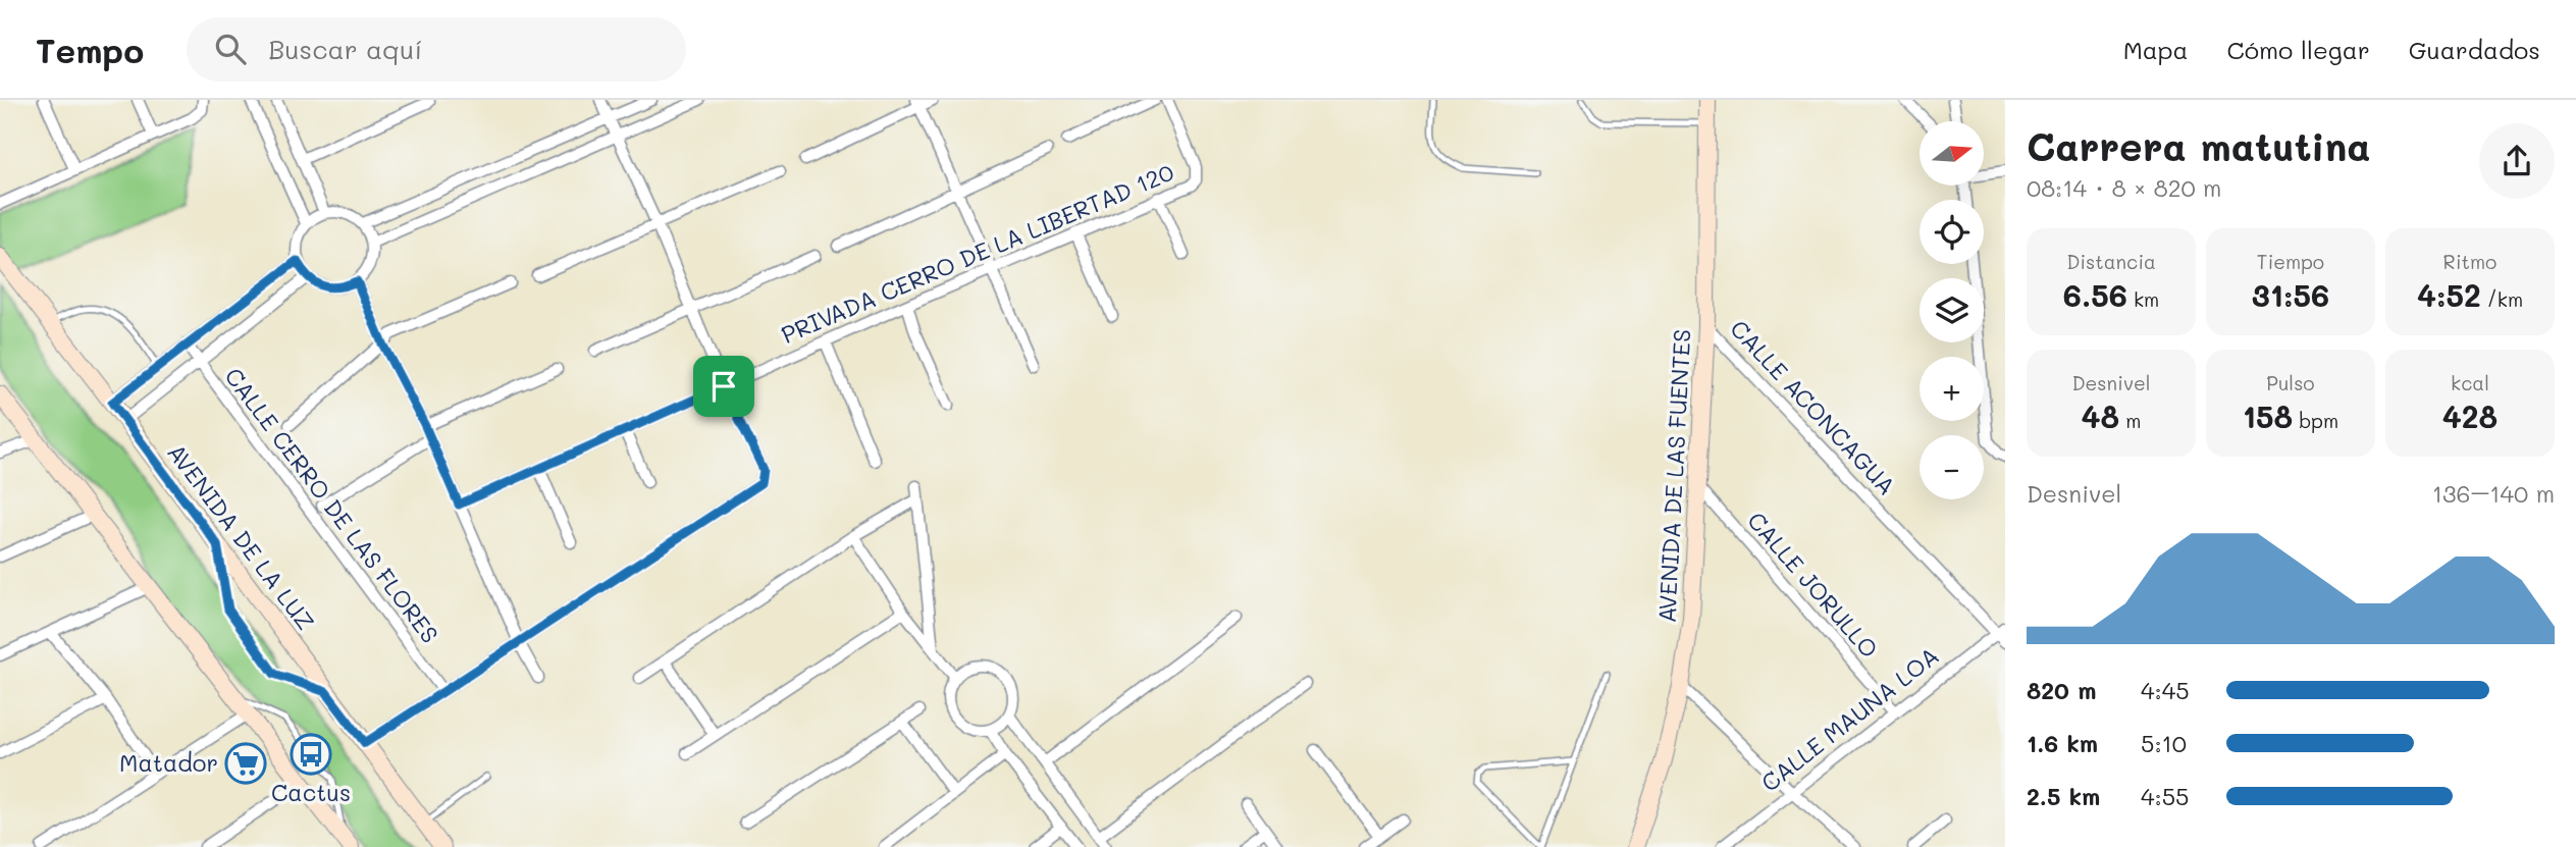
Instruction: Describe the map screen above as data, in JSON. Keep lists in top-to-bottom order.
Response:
{
  "streets": {
    "main road": ["AVENIDA DE LAS FUENTES", "AVENIDA DE LA LUZ"],
    "street": [
      "PRIVADA CERRO DE LA LIBERTAD 120",
      "CALLE ACONCAGUA",
      "CALLE CERRO DE LAS FLORES",
      "CALLE JORULLO",
      "CALLE MAUNA LOA"
    ]
  },
  "crossings": [
    ["CALLE ACONCAGUA", "AVENIDA DE LAS FUENTES"],
    ["CALLE ACONCAGUA", "CALLE MAUNA LOA"],
    ["AVENIDA DE LAS FUENTES", "CALLE JORULLO"],
    ["CALLE JORULLO", "CALLE MAUNA LOA"]
  ],
  "places": {
    "bus stop": ["Cactus"],
    "supermarket": ["Matador"]
  },
  "north": "right",
  "page": {
    "header": "Tempo",
    "search": "Buscar aquí",
    "nav": ["Mapa", "Cómo llegar", "Guardados"],
    "heading": ["Carrera matutina", "08:14 · 8 × 820 m"],
    "map_buttons": ["+", "−"],
    "stats": [
      ["Distancia", "6.56 km"],
      ["Tiempo", "31:56"],
      ["Ritmo", "4:52 /km"],
      ["Desnivel", "48 m"],
      ["Pulso", "158 bpm"],
      ["kcal", "428"]
    ],
    "chart": ["Desnivel", "136–140 m"],
    "list": [
      {
        "name": "820 m",
        "note": "4:45"
      },
      {
        "name": "1.6 km",
        "note": "5:10"
      },
      {
        "name": "2.5 km",
        "note": "4:55"
      }
    ]
  }
}
